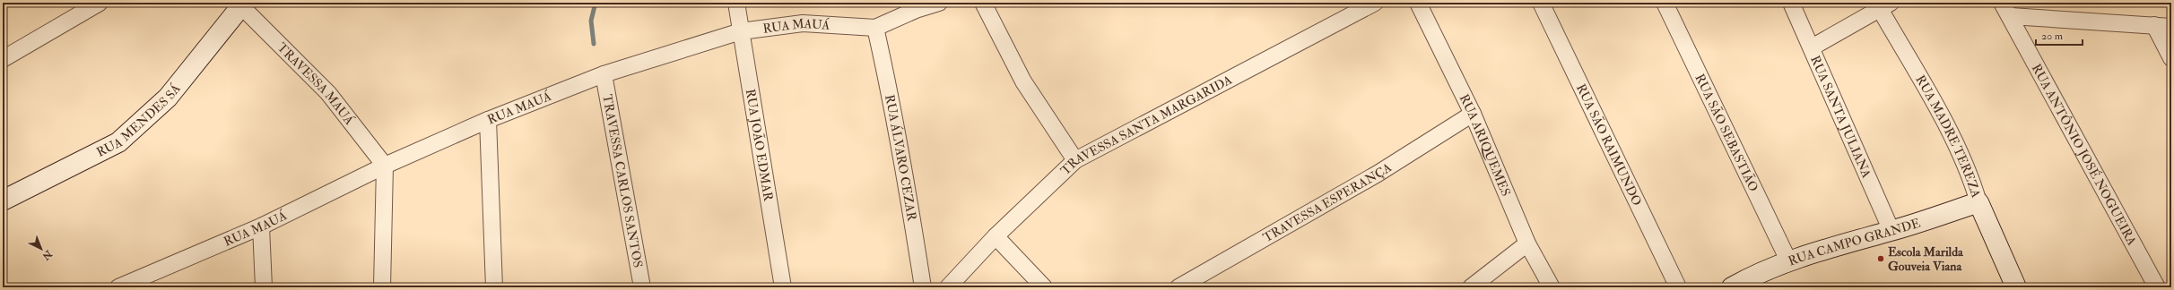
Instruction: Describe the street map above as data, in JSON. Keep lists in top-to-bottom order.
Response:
{
  "streets": {
    "street": [
      "RUA MAUÁ",
      "TRAVESSA MAUÁ",
      "RUA SANTA JULIANA",
      "RUA MENDES SÁ",
      "TRAVESSA SANTA MARGARIDA",
      "RUA SÃO SEBASTIÃO",
      "RUA MADRE TEREZA",
      "RUA JOÃO EDMAR",
      "RUA ARIQUEMES",
      "RUA SÃO RAIMUNDO",
      "RUA ANTÔNIO JOSÉ NOGUEIRA",
      "RUA ÁLVARO CEZAR",
      "TRAVESSA CARLOS SANTOS",
      "TRAVESSA ESPERANÇA",
      "RUA CAMPO GRANDE"
    ]
  },
  "crossings": [
    ["RUA MAUÁ", "TRAVESSA MAUÁ"],
    ["RUA MAUÁ", "RUA JOÃO EDMAR"],
    ["RUA MAUÁ", "RUA ÁLVARO CEZAR"],
    ["RUA MAUÁ", "TRAVESSA CARLOS SANTOS"],
    ["TRAVESSA MAUÁ", "RUA MENDES SÁ"],
    ["RUA SANTA JULIANA", "RUA CAMPO GRANDE"],
    ["RUA SÃO SEBASTIÃO", "RUA CAMPO GRANDE"],
    ["RUA MADRE TEREZA", "RUA CAMPO GRANDE"],
    ["RUA ARIQUEMES", "TRAVESSA ESPERANÇA"]
  ],
  "places": ["Escola Marilda Gouveia Viana"],
  "scale_bar": "20 m",
  "north": "bottom right"
}
